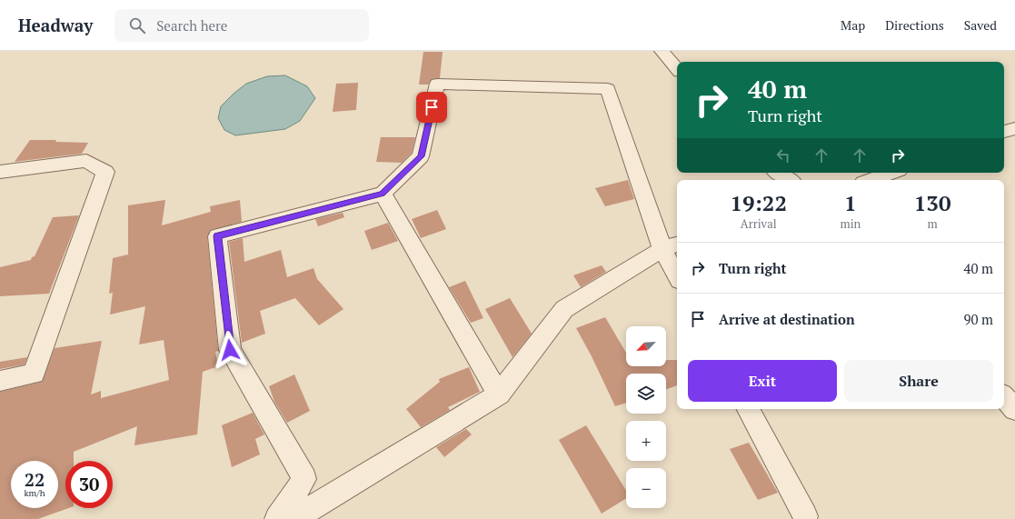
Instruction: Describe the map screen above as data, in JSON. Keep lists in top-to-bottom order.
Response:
{
  "north": "bottom left",
  "page": {
    "header": "Headway",
    "search": "Search here",
    "nav": ["Map", "Directions", "Saved"],
    "turn": ["40 m", "Turn right"],
    "eta": [
      "19:22",
      "Arrival",
      "1",
      "min",
      "130",
      "m"
    ],
    "list": [
      {
        "name": "Turn right",
        "value": "40 m"
      },
      {
        "name": "Arrive at destination",
        "value": "90 m"
      }
    ],
    "map_buttons": ["+", "−"],
    "buttons": ["Exit", "Share"],
    "speed": "22 km/h",
    "limit": "30"
  }
}
